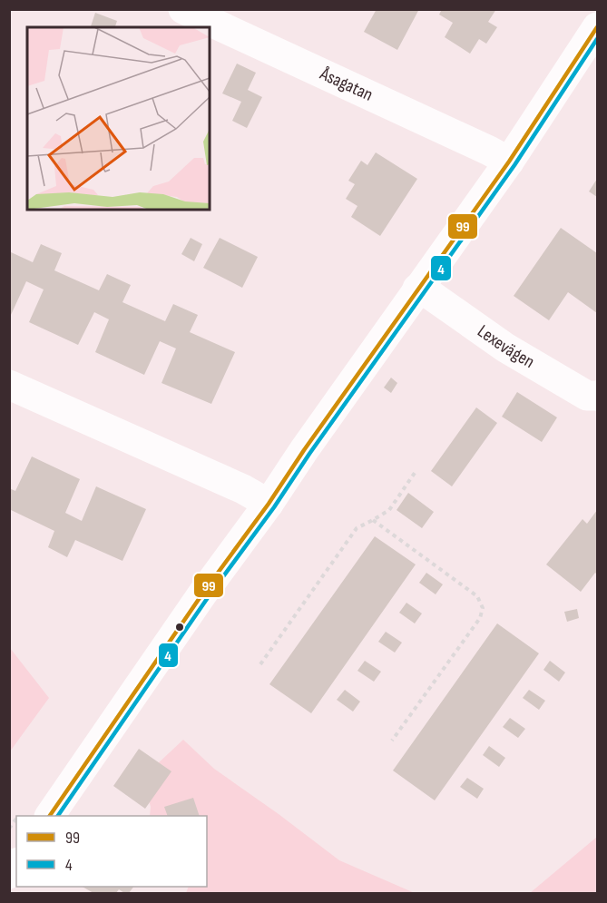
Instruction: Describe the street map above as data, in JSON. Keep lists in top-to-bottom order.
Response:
{
  "streets": {
    "street": ["Åsagatan", "Lexevägen"]
  },
  "lines": ["transit line 99", "transit line 4"],
  "legend": ["99", "4"]
}
